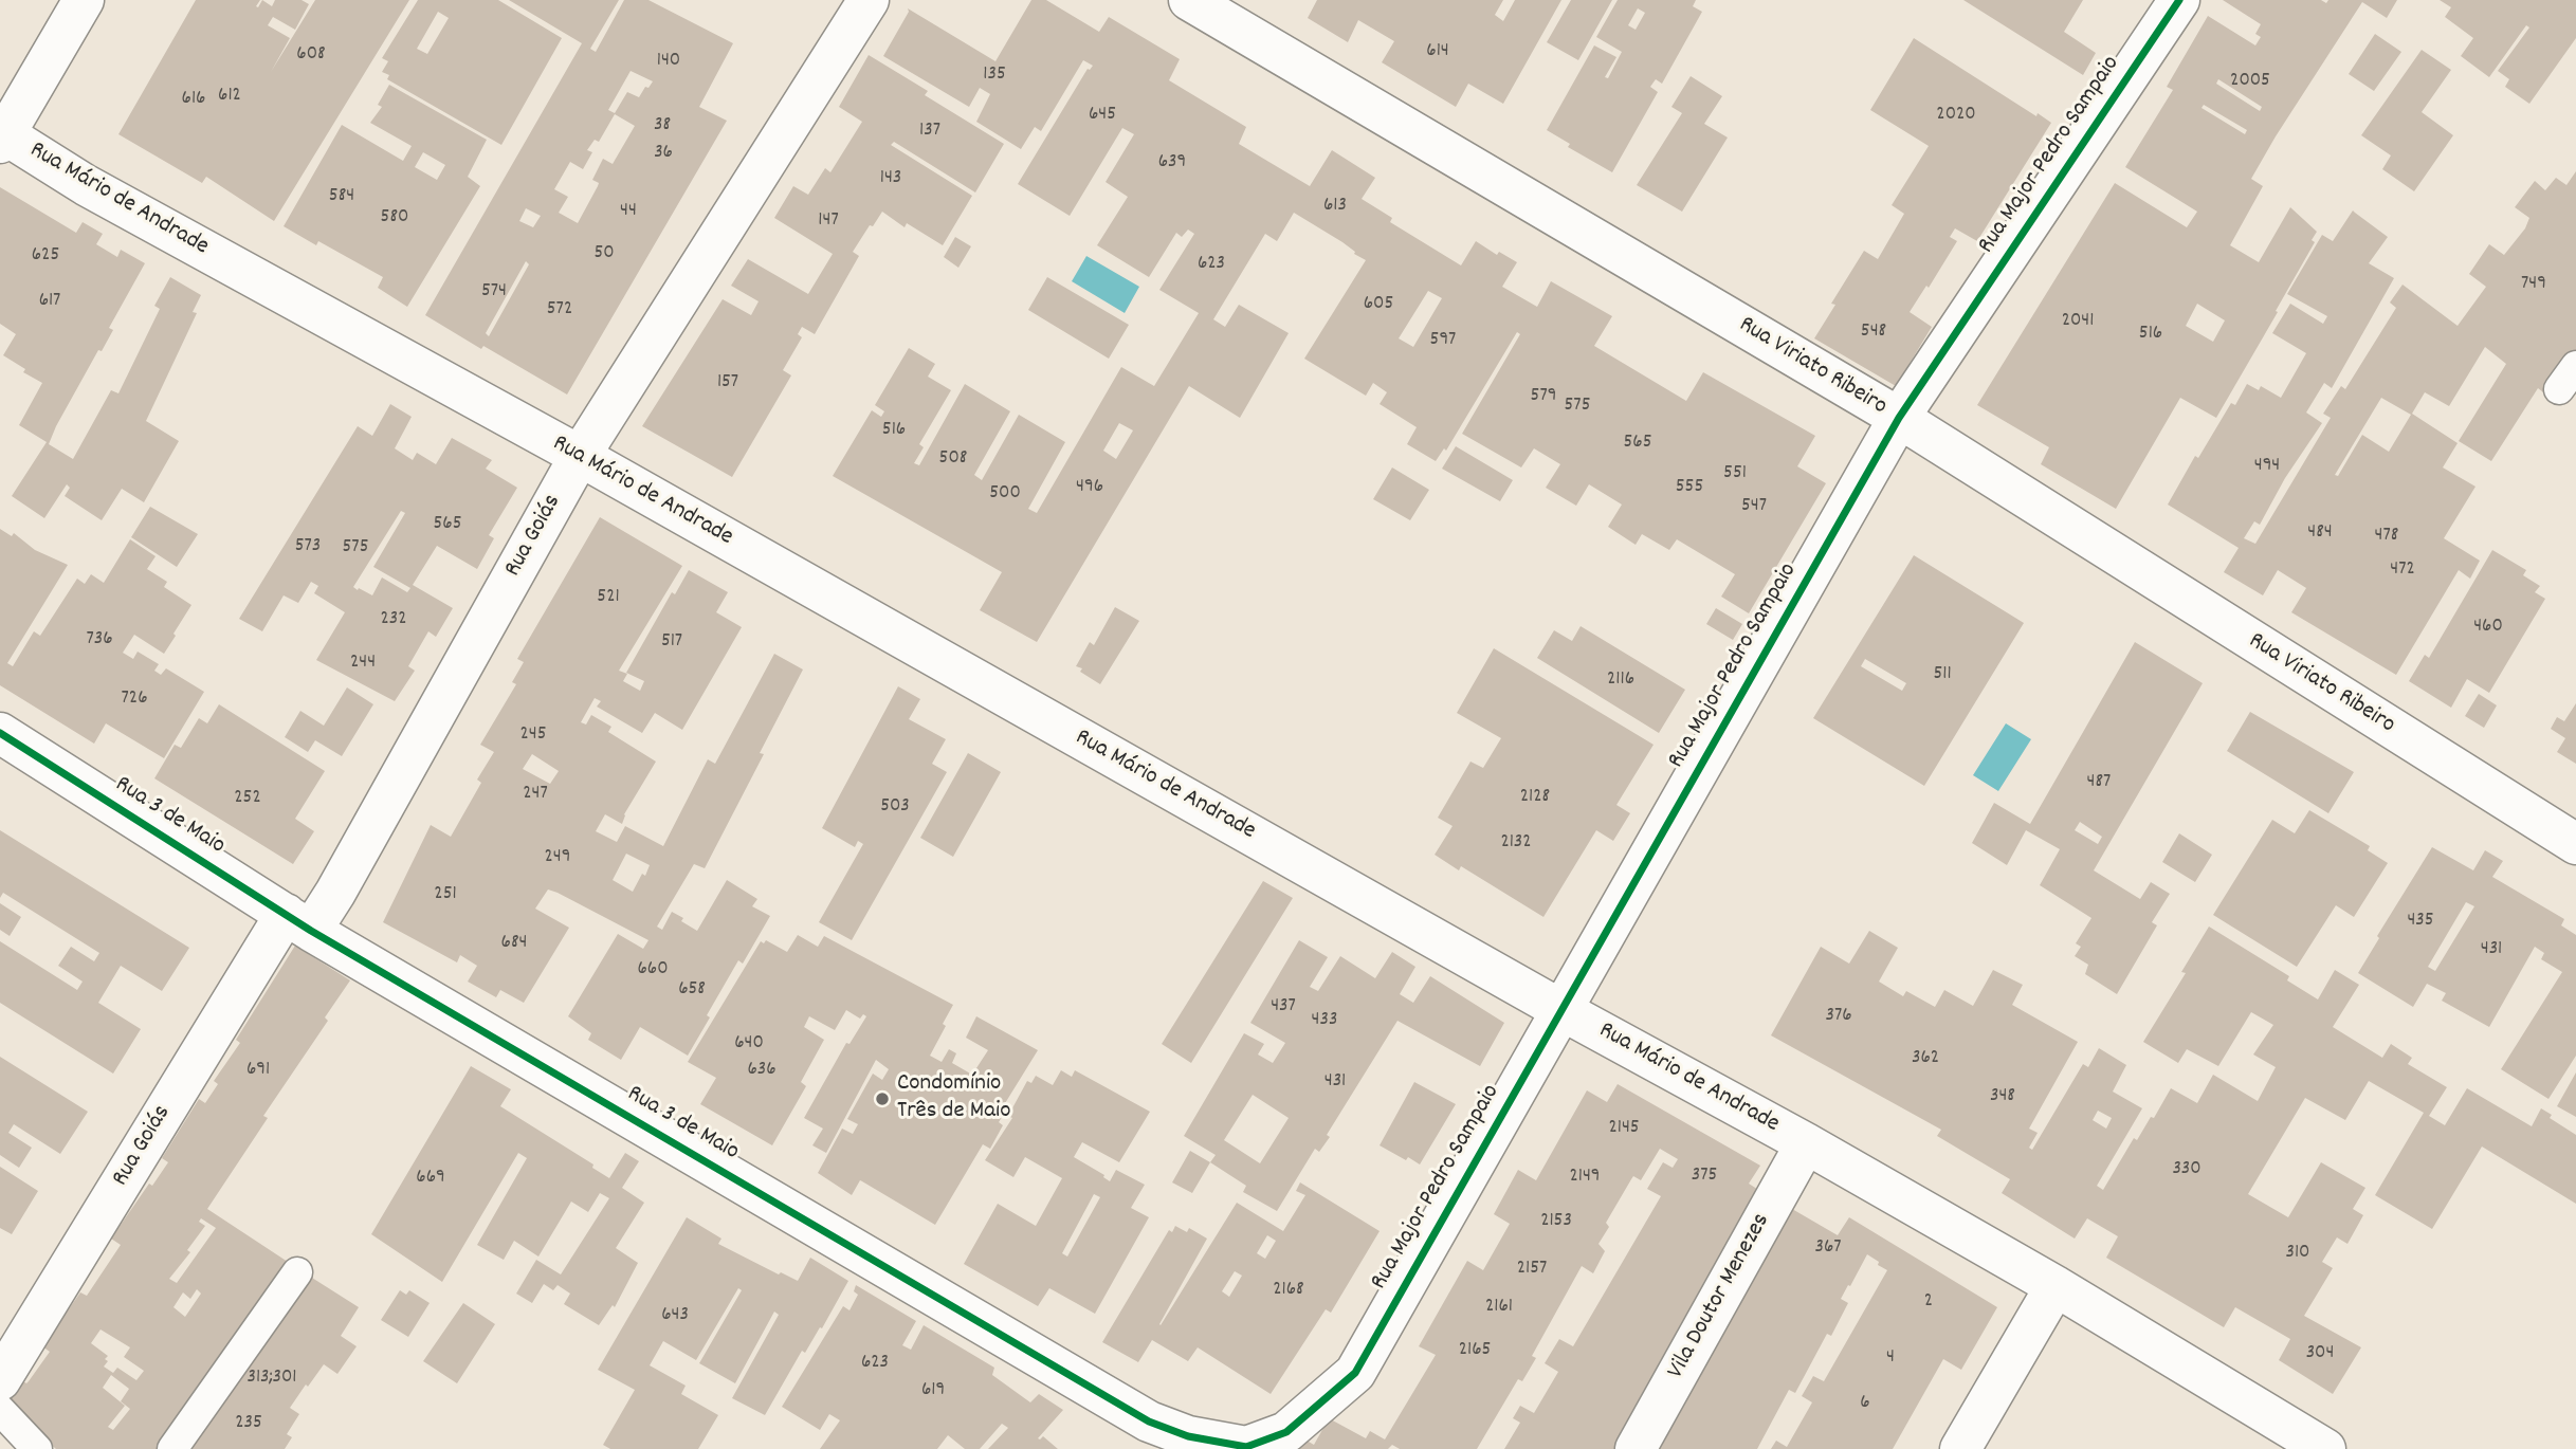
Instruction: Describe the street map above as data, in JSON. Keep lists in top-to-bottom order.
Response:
{
  "streets": {
    "street": [
      "Rua Major Pedro Sampaio",
      "Rua Mário de Andrade",
      "Rua Viriato Ribeiro",
      "Rua Goiás",
      "Rua 3 de Maio",
      "Vila Doutor Menezes"
    ]
  },
  "crossings": [
    ["Rua Major Pedro Sampaio", "Rua Mário de Andrade"],
    ["Rua Major Pedro Sampaio", "Rua Viriato Ribeiro"],
    ["Rua Major Pedro Sampaio", "Rua 3 de Maio"],
    ["Rua Mário de Andrade", "Rua Goiás"],
    ["Rua Mário de Andrade", "Vila Doutor Menezes"],
    ["Rua Goiás", "Rua 3 de Maio"]
  ],
  "places": ["Condomínio Três de Maio"],
  "house_numbers": [
    "614",
    "608",
    "140",
    "135",
    "2005",
    "612",
    "616",
    "645",
    "2020",
    "38",
    "137",
    "36",
    "639",
    "143",
    "584",
    "613",
    "44",
    "580",
    "147",
    "50",
    "625",
    "623",
    "749",
    "574",
    "617",
    "605",
    "572",
    "2041",
    "548",
    "516",
    "597",
    "157",
    "579",
    "575",
    "516",
    "565",
    "508",
    "494",
    "551",
    "496",
    "555",
    "500",
    "547",
    "565",
    "484",
    "478",
    "573",
    "575",
    "472",
    "521",
    "232",
    "460",
    "736",
    "517",
    "244",
    "511",
    "2116",
    "726",
    "245",
    "487",
    "247",
    "2128",
    "252",
    "503",
    "2132",
    "249",
    "251",
    "435",
    "684",
    "431",
    "660",
    "658",
    "437",
    "376",
    "433",
    "640",
    "362",
    "691",
    "636",
    "431",
    "348",
    "2145",
    "330",
    "375",
    "2149",
    "669",
    "2153",
    "367",
    "310",
    "2157",
    "2168",
    "2",
    "2161",
    "643",
    "2165",
    "304",
    "4",
    "623",
    "313;301",
    "619",
    "6",
    "235"
  ]
}
